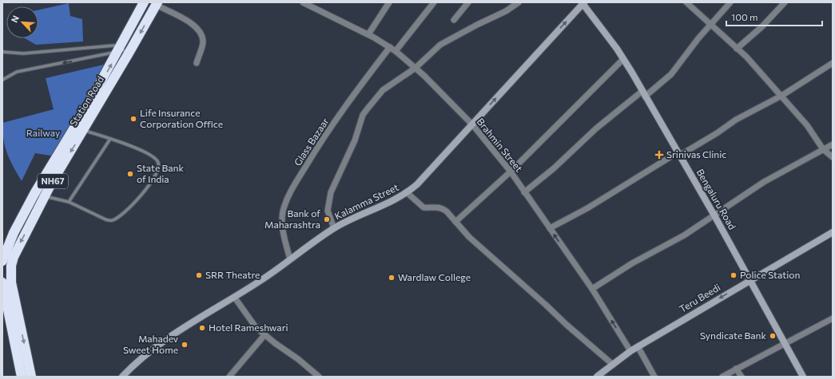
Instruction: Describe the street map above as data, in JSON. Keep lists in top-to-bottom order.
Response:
{
  "streets": {
    "highway": ["Station Road", "NH67"],
    "street": [
      "Glass Bazaar",
      "Brahmin Street",
      "Bengaluru Road",
      "Kalamma Street",
      "Teru Beedi"
    ]
  },
  "crossings": [
    ["Station Road", "NH67"],
    ["Glass Bazaar", "Brahmin Street"],
    ["Glass Bazaar", "Kalamma Street"],
    ["Brahmin Street", "Kalamma Street"],
    ["Brahmin Street", "Teru Beedi"],
    ["Bengaluru Road", "Kalamma Street"],
    ["Bengaluru Road", "Teru Beedi"]
  ],
  "one_way": ["Teru Beedi"],
  "parks": ["Railway"],
  "places": {
    "other": [
      "Life Insurance Corporation Office",
      "State Bank of India",
      "Bank of Maharashtra",
      "SRR Theatre",
      "Police Station",
      "Wardlaw College",
      "Hotel Rameshwari",
      "Syndicate Bank",
      "Mahadev Sweet Home"
    ],
    "health": ["Srinivas Clinic"]
  },
  "scale_bar": "100 m",
  "north": "top left"
}
